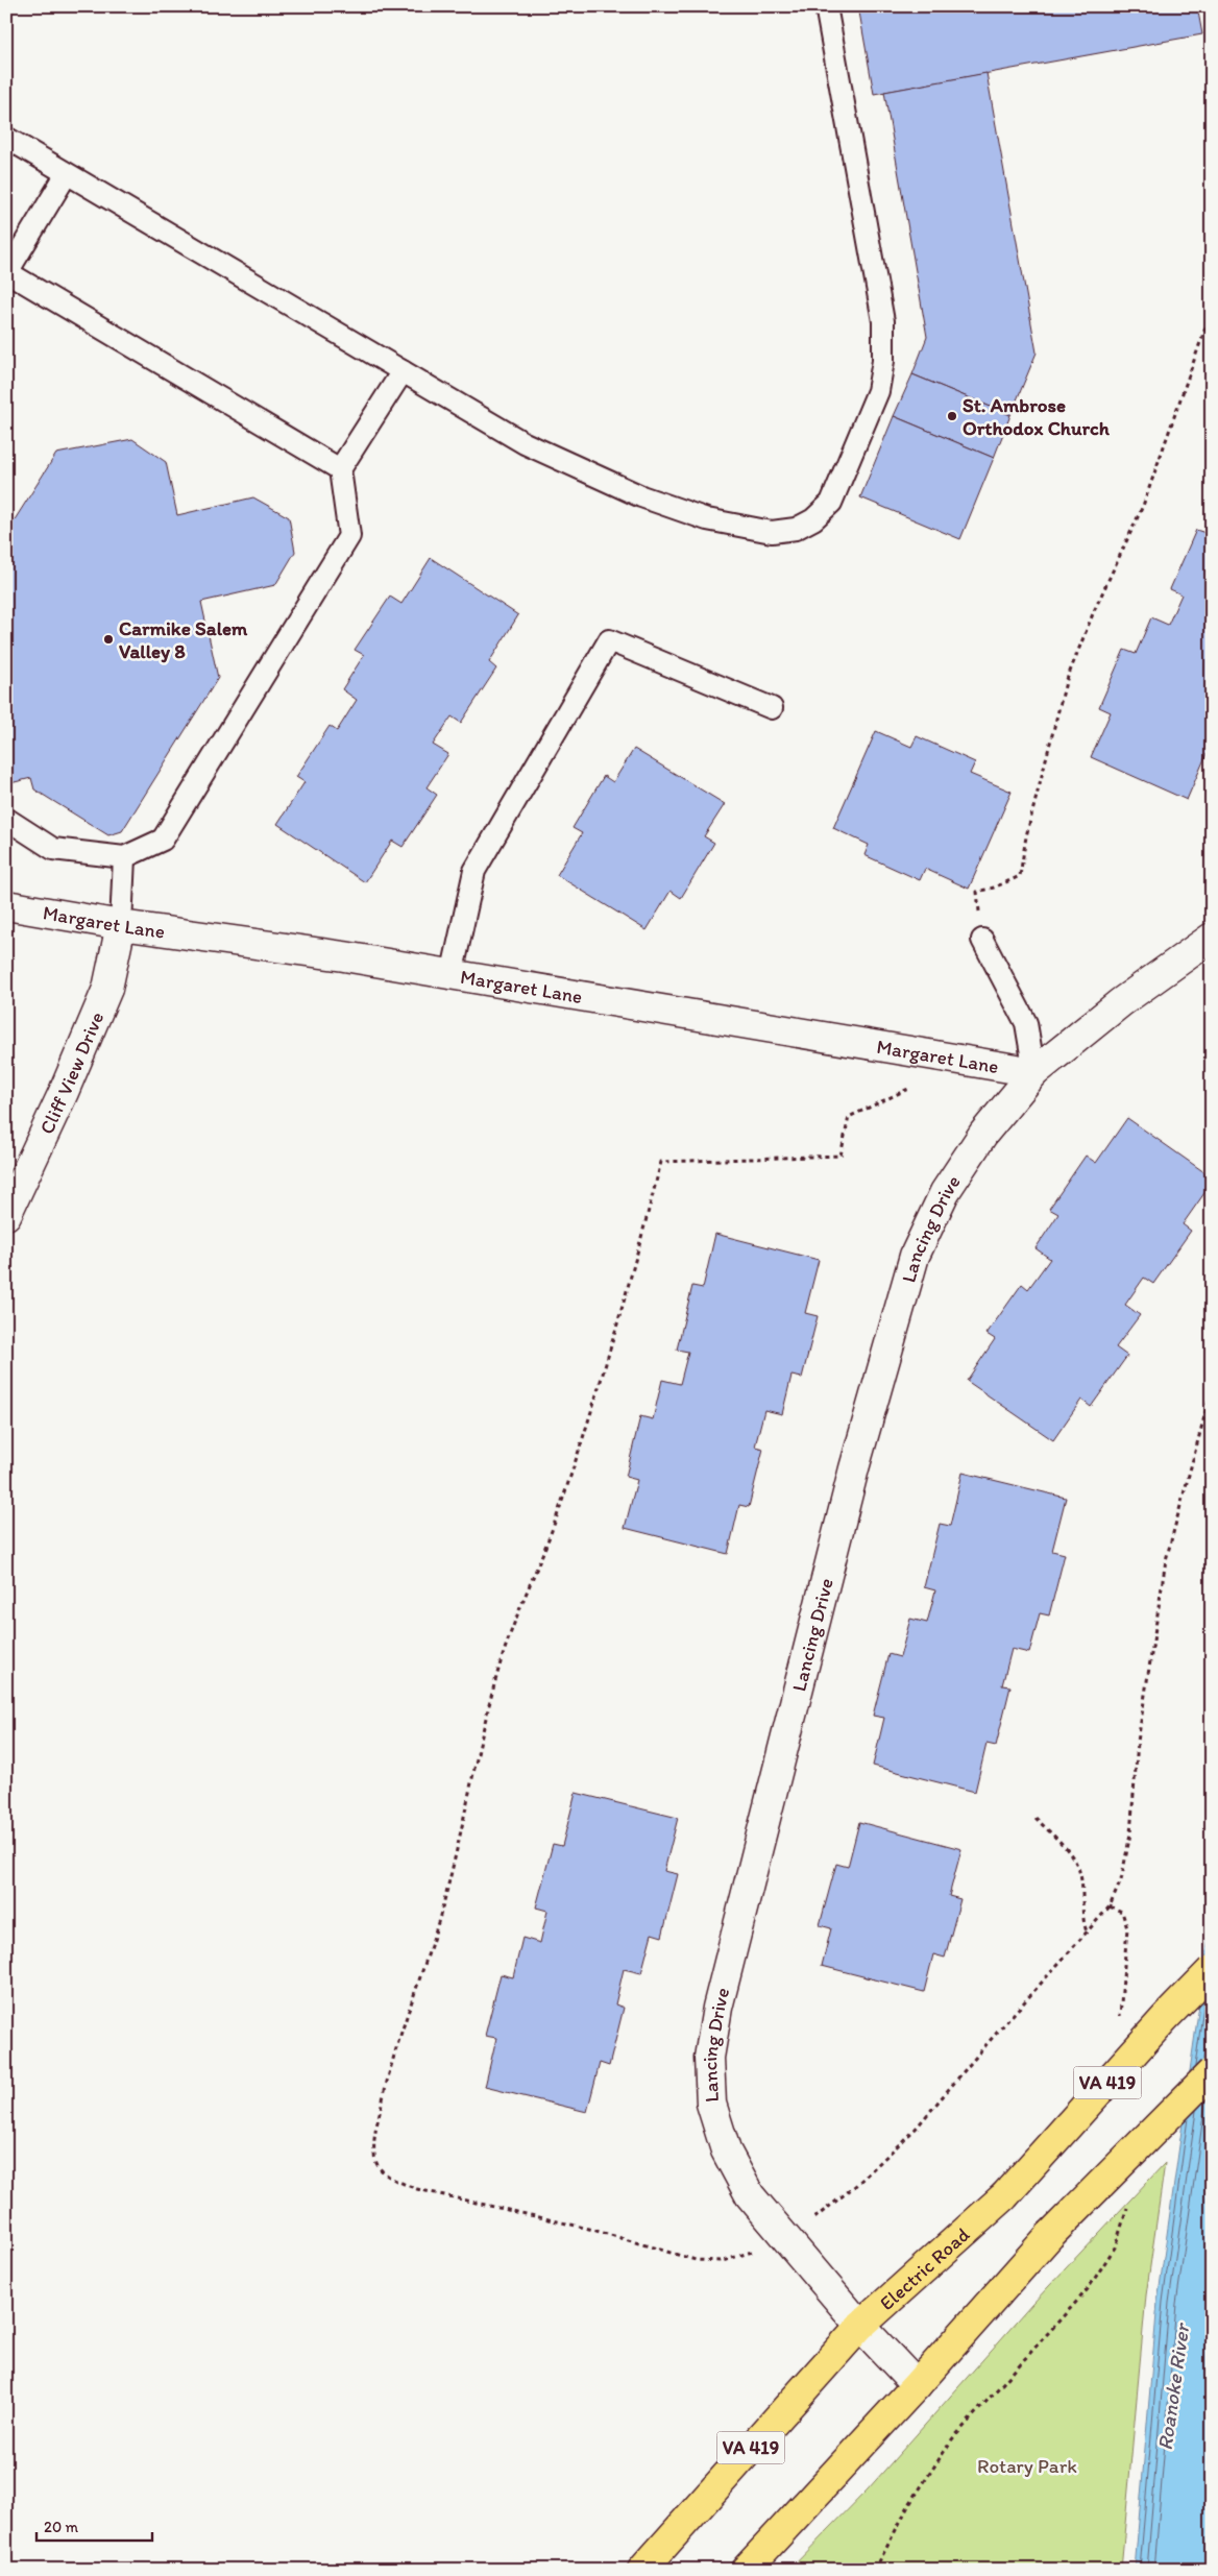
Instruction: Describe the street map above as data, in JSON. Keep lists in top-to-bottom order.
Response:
{
  "streets": {
    "main road": ["VA 419", "Electric Road"],
    "street": ["Margaret Lane", "Cliff View Drive", "Lancing Drive"]
  },
  "crossings": [
    ["Margaret Lane", "Cliff View Drive"],
    ["Margaret Lane", "Lancing Drive"],
    ["Lancing Drive", "Electric Road"]
  ],
  "water": ["Roanoke River"],
  "parks": ["Rotary Park"],
  "places": ["St. Ambrose Orthodox Church", "Carmike Salem Valley 8"],
  "scale_bar": "20 m"
}
